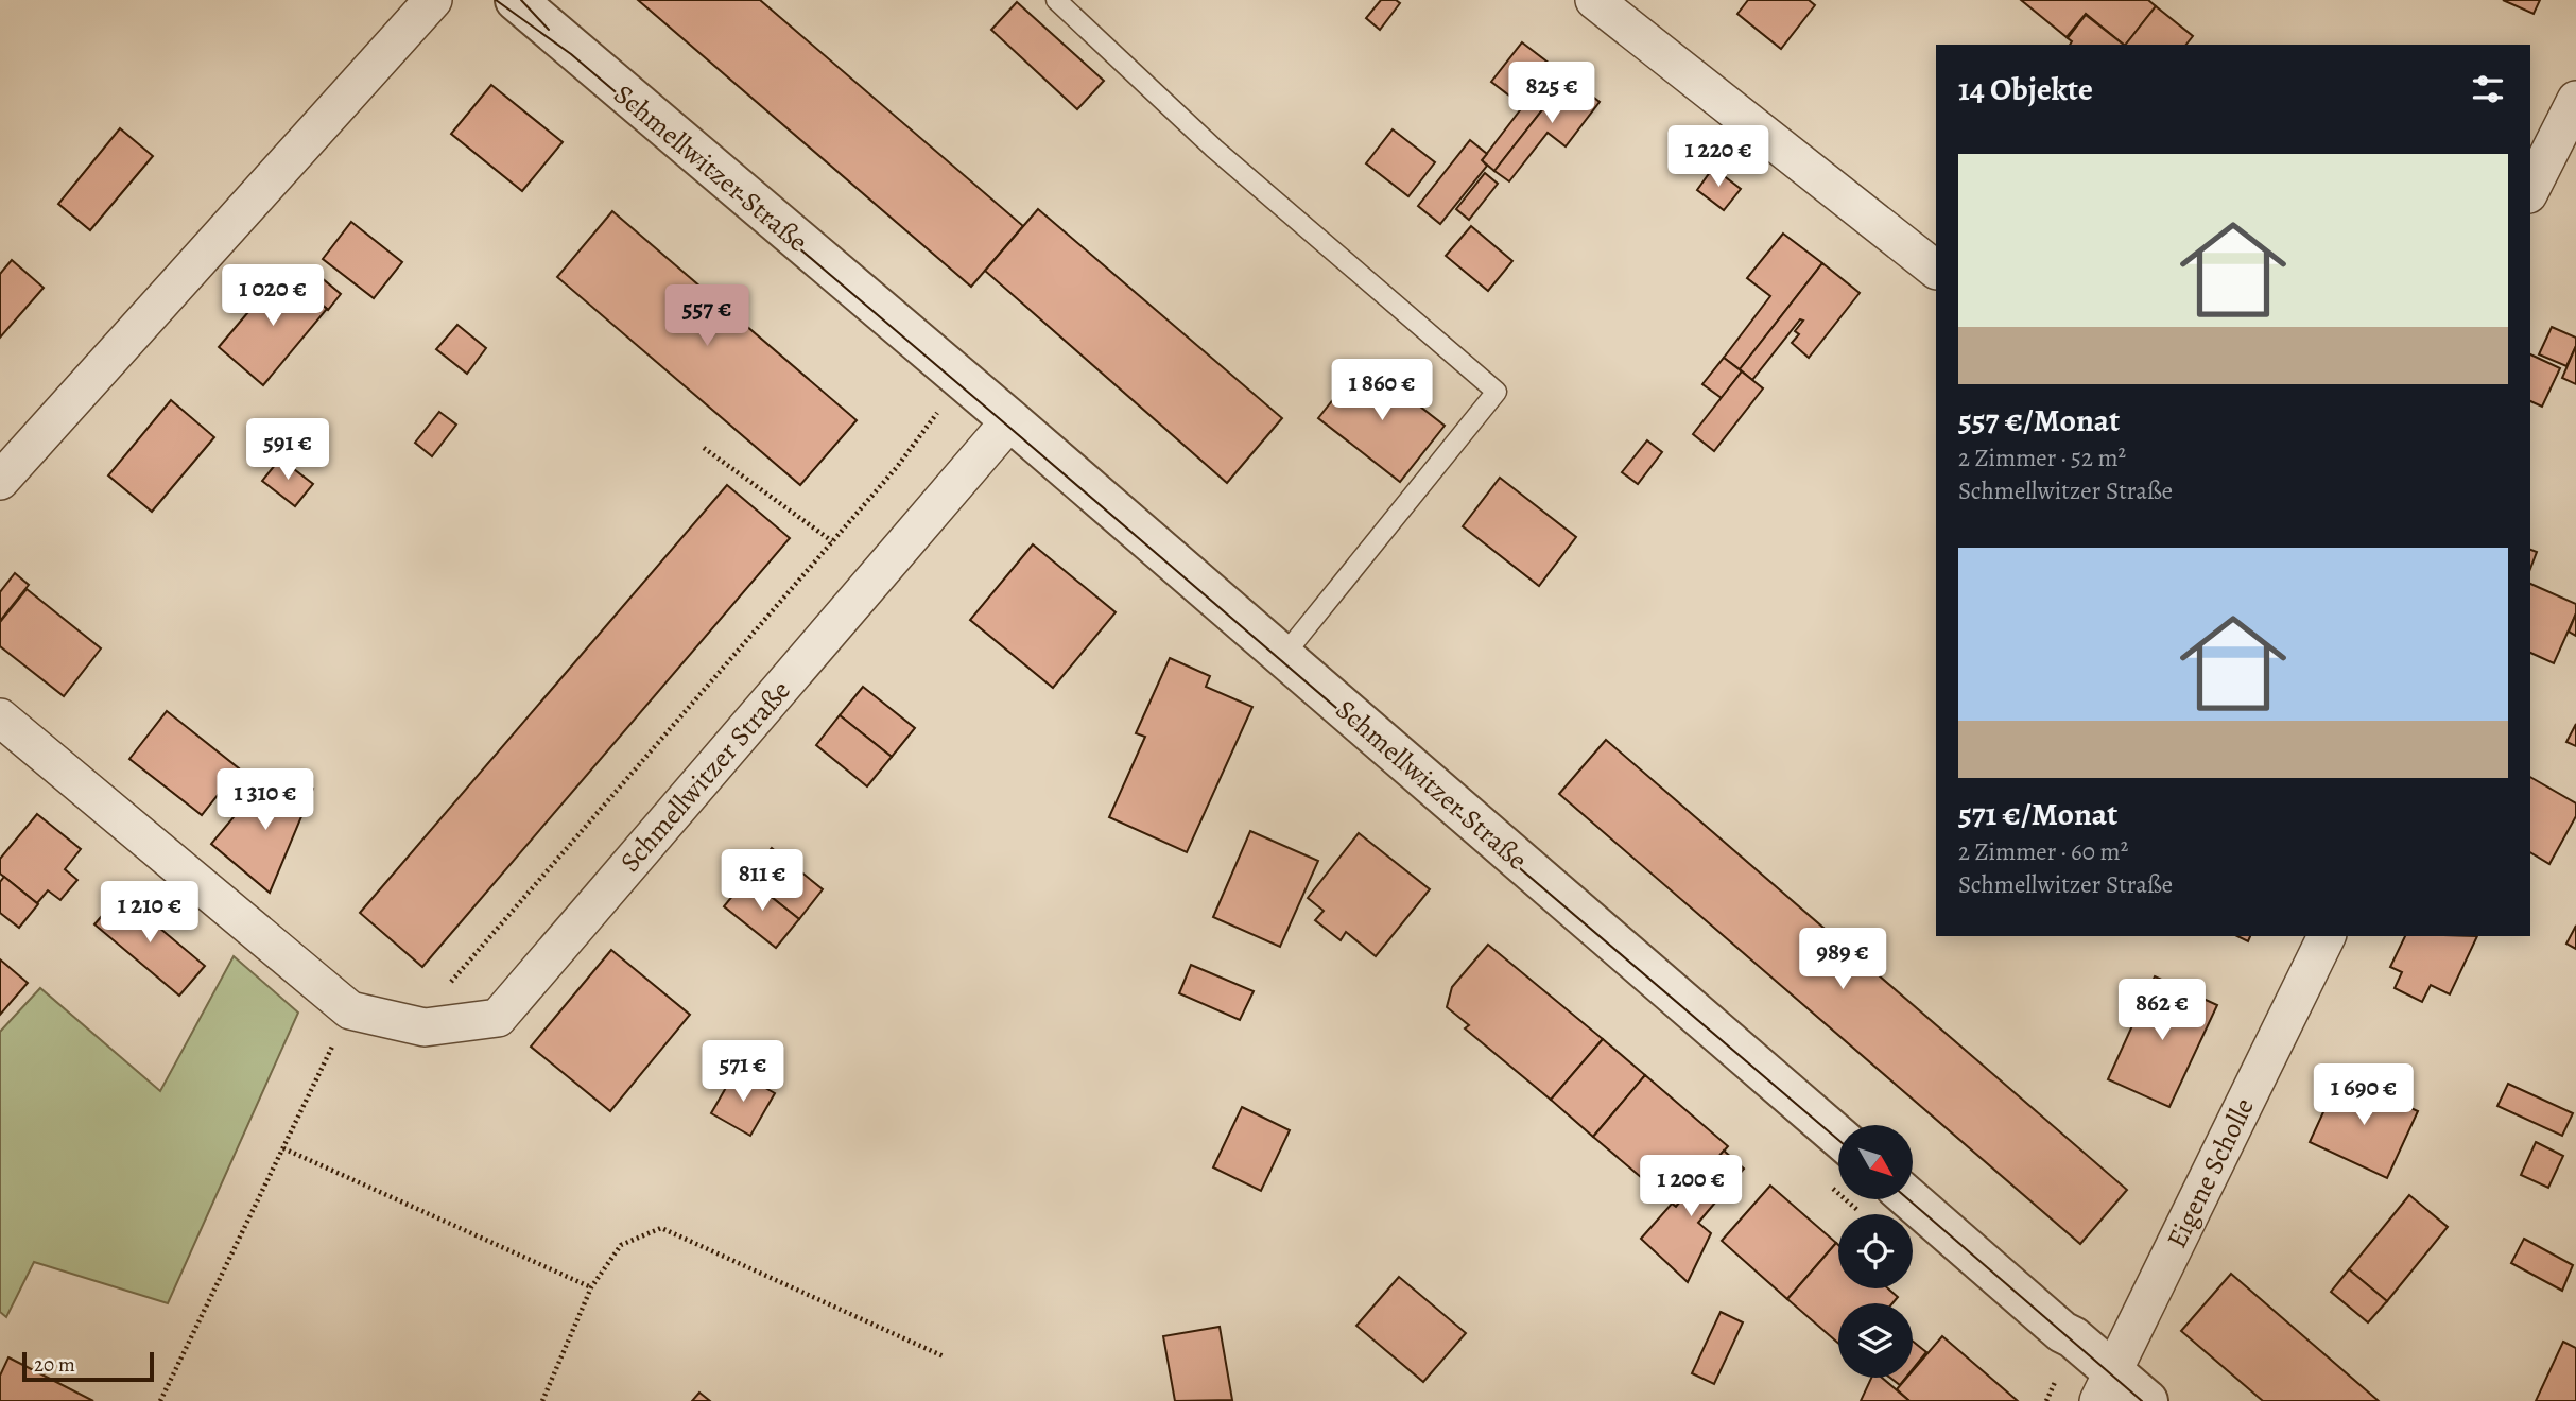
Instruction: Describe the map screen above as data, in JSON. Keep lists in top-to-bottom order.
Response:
{
  "streets": {
    "street": ["Schmellwitzer Straße", "Eigene Scholle"]
  },
  "scale_bar": "20 m",
  "north": "bottom right",
  "page": {
    "heading": "14 Objekte",
    "price": [
      "825 €",
      "1 220 €",
      "1 020 €",
      "557 €",
      "1 860 €",
      "591 €",
      "1 310 €",
      "811 €",
      "1 210 €",
      "989 €",
      "862 €",
      "571 €",
      "1 690 €",
      "1 200 €"
    ],
    "list": [
      {
        "name": "557 €/Monat",
        "note": "2 Zimmer · 52 m² · Schmellwitzer Straße"
      },
      {
        "name": "571 €/Monat",
        "note": "2 Zimmer · 60 m² · Schmellwitzer Straße"
      }
    ],
    "scale": "20 m"
  }
}
